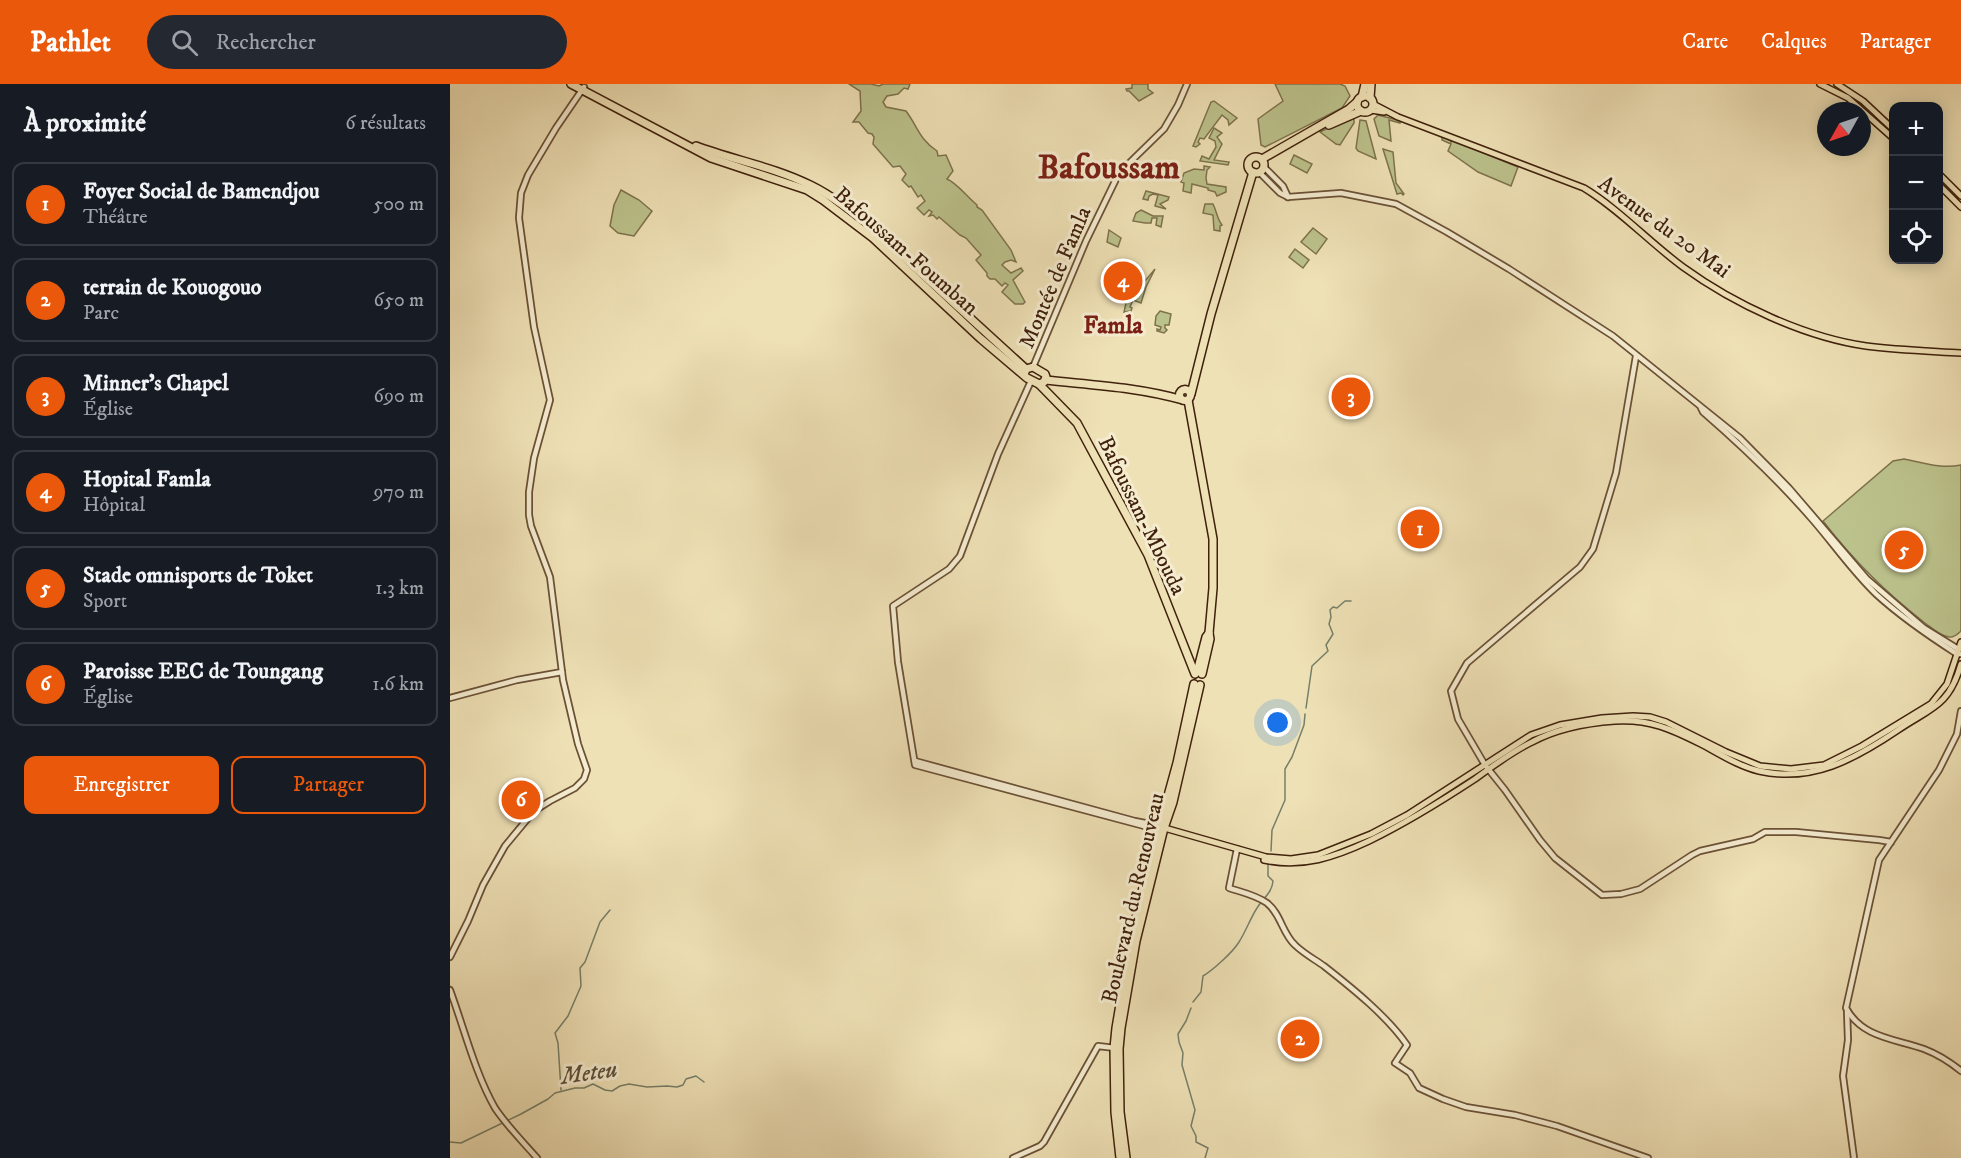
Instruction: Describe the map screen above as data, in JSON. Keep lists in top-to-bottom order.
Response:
{
  "streets": {
    "highway": ["Bafoussam-Foumban", "Bafoussam-Mbouda", "Boulevard du Renouveau"],
    "main road": ["Avenue du 20 Mai"],
    "street": ["Montée de Famla"]
  },
  "crossings": [
    ["Bafoussam-Foumban", "Montée de Famla"],
    ["Bafoussam-Foumban", "Bafoussam-Mbouda"],
    ["Montée de Famla", "Bafoussam-Mbouda"],
    ["Bafoussam-Mbouda", "Boulevard du Renouveau"]
  ],
  "districts": ["Bafoussam", "Famla"],
  "water": ["Meteu"],
  "north": "bottom left",
  "page": {
    "header": "Pathlet",
    "search": "Rechercher",
    "nav": ["Carte", "Calques", "Partager"],
    "heading": ["À proximité", "6 résultats"],
    "map_buttons": ["+", "−"],
    "list": [
      {
        "mark": "1",
        "name": "Foyer Social de Bamendjou",
        "note": "Théâtre",
        "value": "500 m"
      },
      {
        "mark": "2",
        "name": "terrain de Kouogouo",
        "note": "Parc",
        "value": "650 m"
      },
      {
        "mark": "3",
        "name": "Minner's Chapel",
        "note": "Église",
        "value": "690 m"
      },
      {
        "mark": "4",
        "name": "Hopital Famla",
        "note": "Hôpital",
        "value": "970 m"
      },
      {
        "mark": "5",
        "name": "Stade omnisports de Toket",
        "note": "Sport",
        "value": "1.3 km"
      },
      {
        "mark": "6",
        "name": "Paroisse EEC de Toungang",
        "note": "Église",
        "value": "1.6 km"
      }
    ],
    "pins": [
      "4",
      "3",
      "1",
      "5",
      "6",
      "2"
    ],
    "buttons": ["Enregistrer", "Partager"]
  }
}
